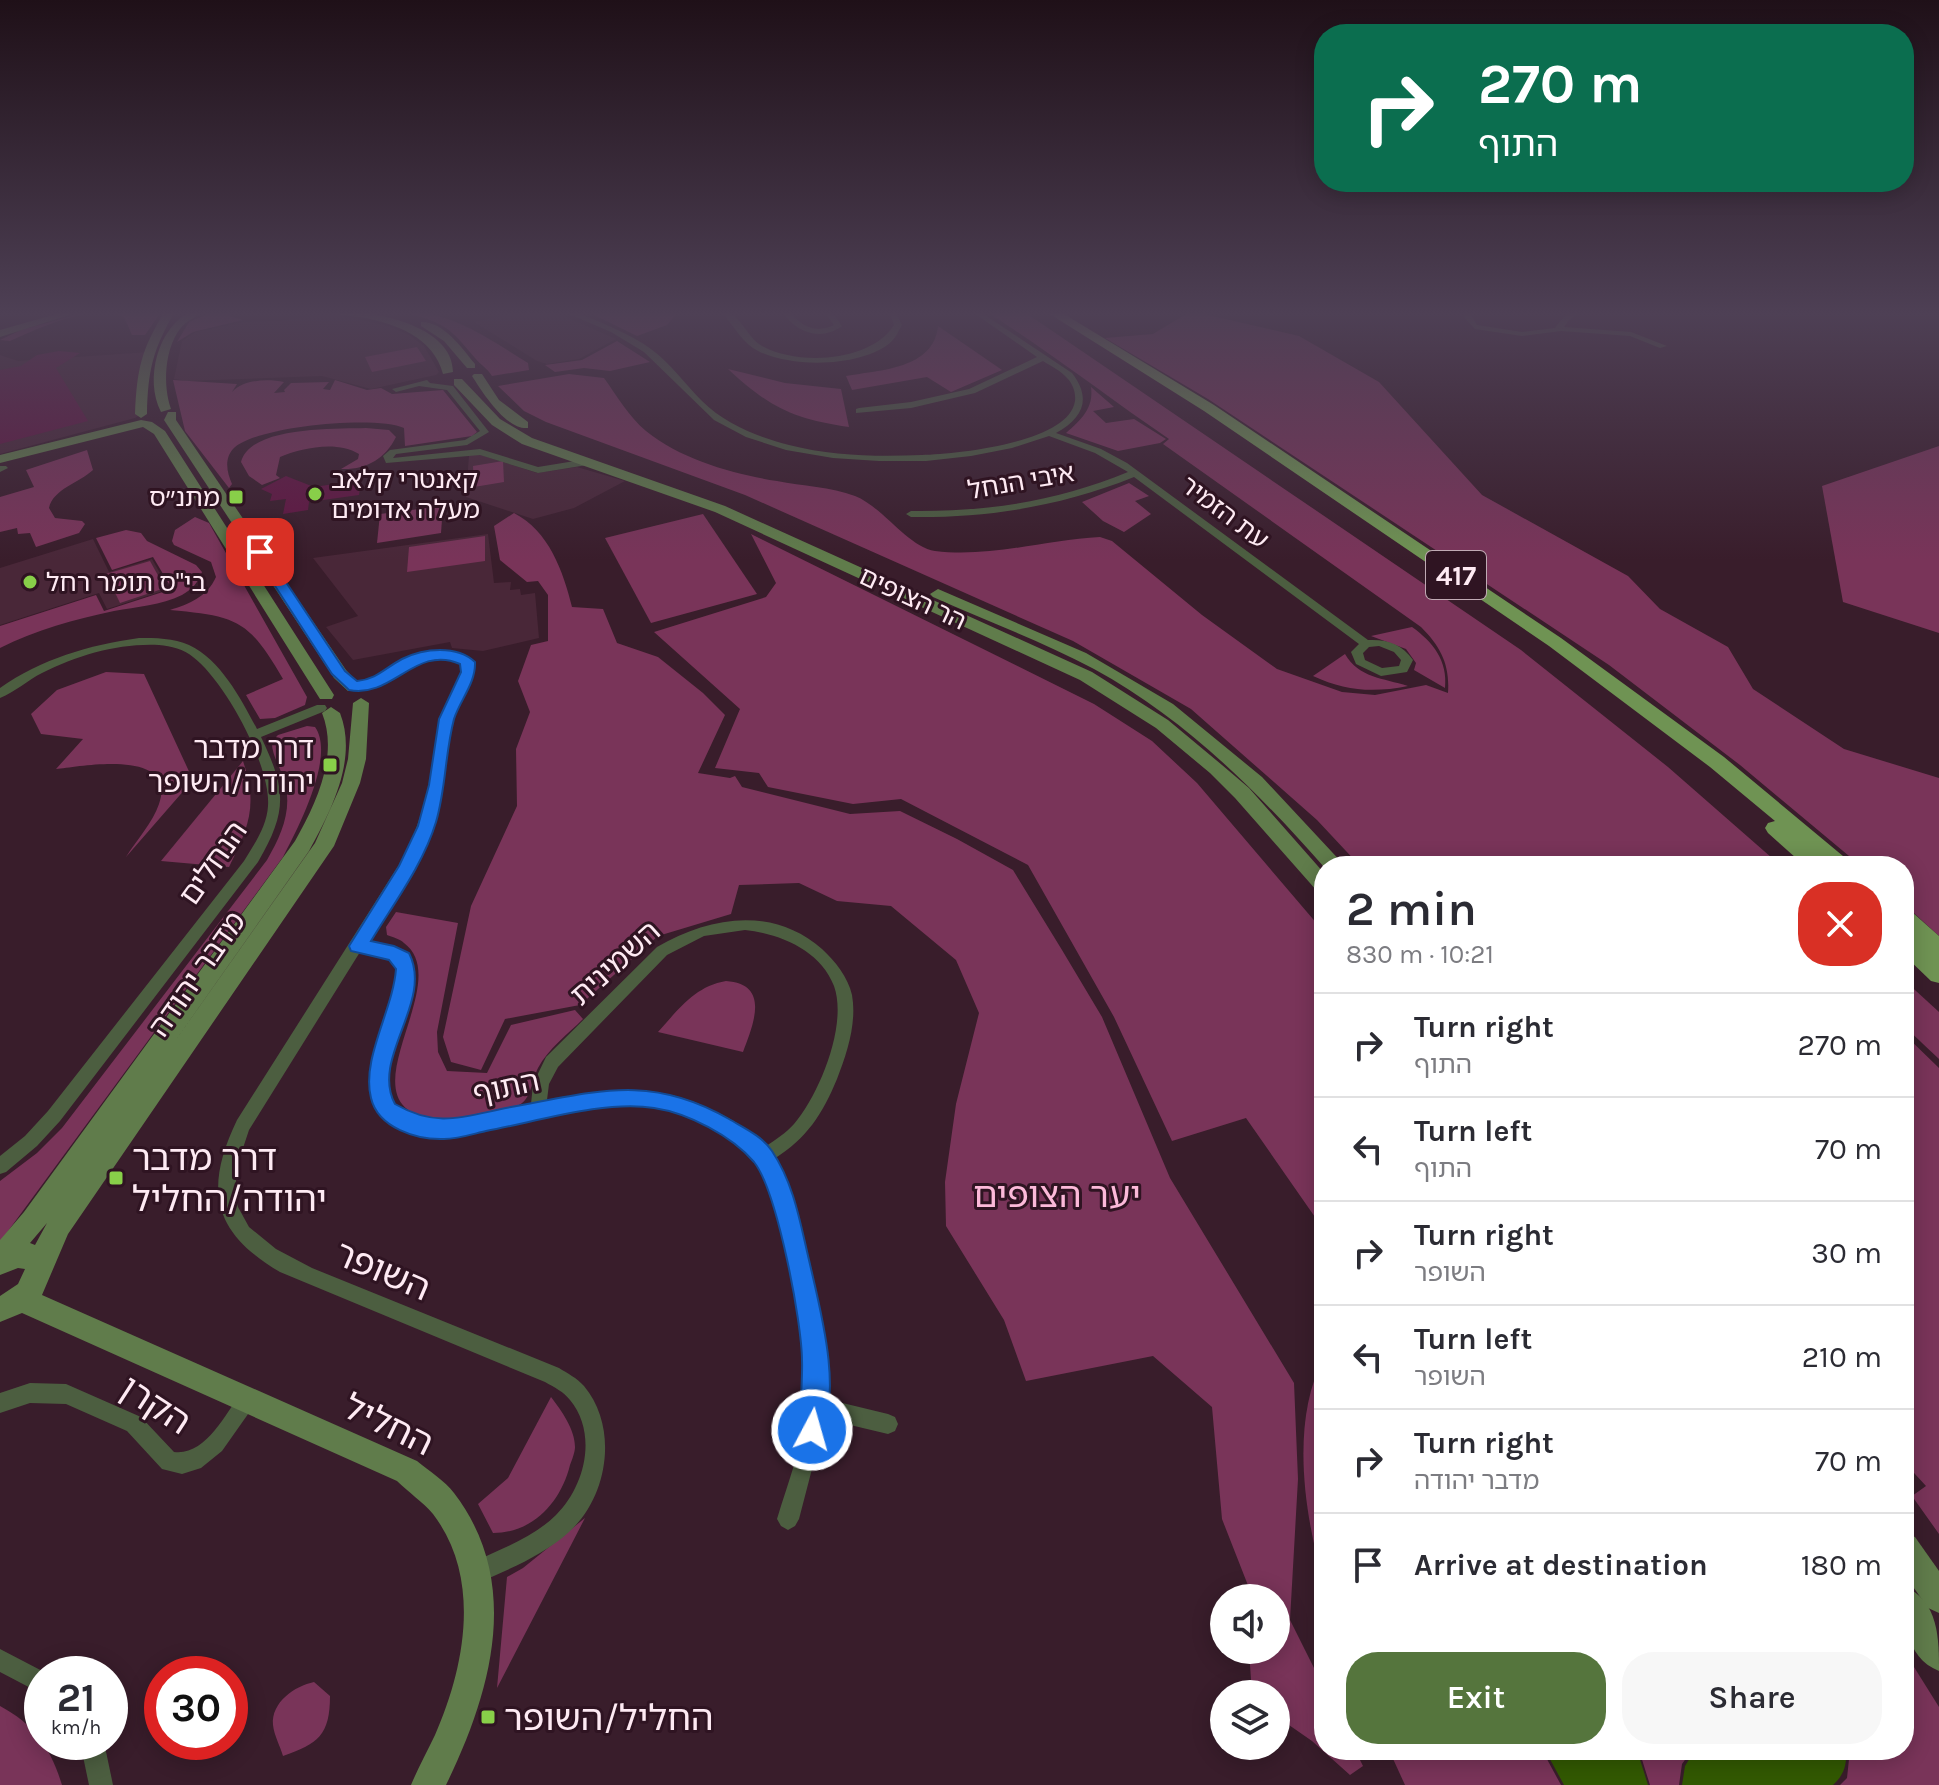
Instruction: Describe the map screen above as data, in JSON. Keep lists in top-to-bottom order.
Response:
{
  "streets": {
    "main road": ["417"],
    "street": [
      "איבי הנחל",
      "עת הזמיר",
      "הר הצופים",
      "הנחלים",
      "השמינית",
      "מדבר יהודה",
      "התוף",
      "השופר",
      "הקרן",
      "החליל"
    ]
  },
  "crossings": [
    ["איבי הנחל", "עת הזמיר"],
    ["השמינית", "התוף"],
    ["מדבר יהודה", "השופר"],
    ["מדבר יהודה", "החליל"],
    ["התוף", "השופר"],
    ["השופר", "החליל"],
    ["הקרן", "החליל"]
  ],
  "parks": ["יער הצופים"],
  "places": {
    "other": ["קאנטרי קלאב מעלה אדומים", "בי\"ס תומר רחל"],
    "transit": [
      "מתנ״ס",
      "דרך מדבר יהודה/השופר",
      "דרך מדבר יהודה/החליל",
      "החליל/השופר"
    ]
  },
  "page": {
    "turn": ["270 m", "התוף"],
    "heading": ["2 min", "830 m · 10:21"],
    "list": [
      {
        "name": "Turn right",
        "note": "התוף",
        "value": "270 m"
      },
      {
        "name": "Turn left",
        "note": "התוף",
        "value": "70 m"
      },
      {
        "name": "Turn right",
        "note": "השופר",
        "value": "30 m"
      },
      {
        "name": "Turn left",
        "note": "השופר",
        "value": "210 m"
      },
      {
        "name": "Turn right",
        "note": "מדבר יהודה",
        "value": "70 m"
      },
      {
        "name": "Arrive at destination",
        "value": "180 m"
      }
    ],
    "buttons": ["Exit", "Share"],
    "speed": "21 km/h",
    "limit": "30"
  }
}
